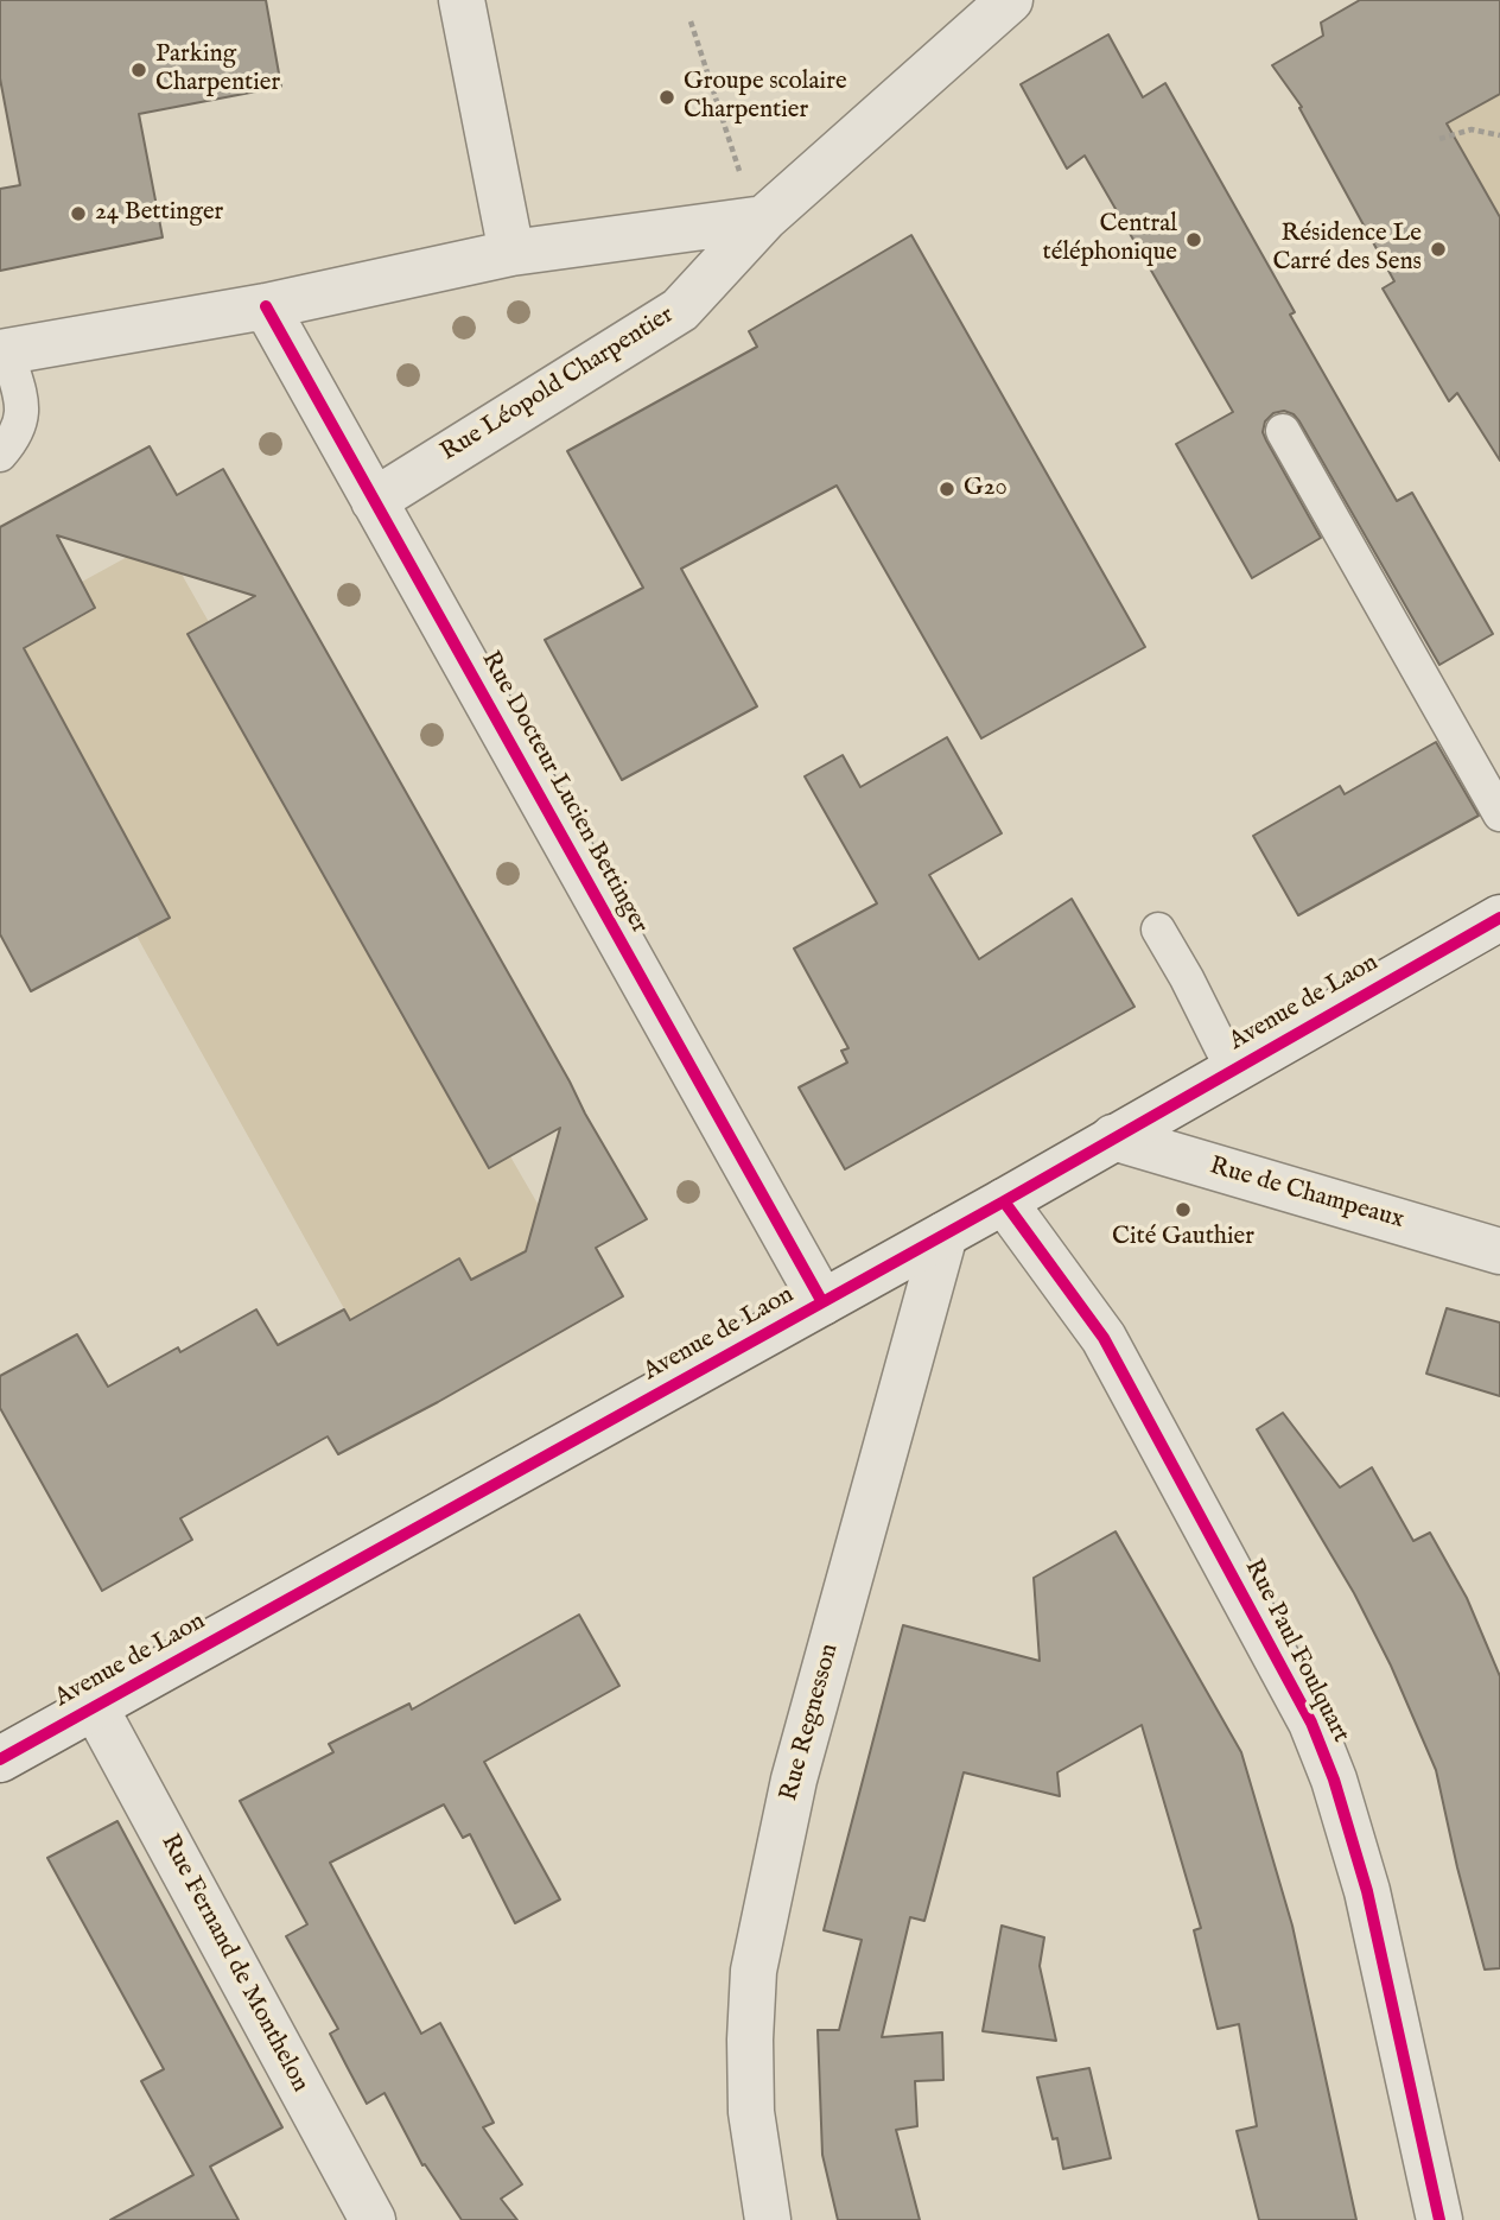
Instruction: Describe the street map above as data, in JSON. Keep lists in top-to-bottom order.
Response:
{
  "streets": {
    "street": [
      "Rue Léopold Charpentier",
      "Rue Docteur Lucien Bettinger",
      "Avenue de Laon",
      "Rue de Champeaux",
      "Rue Paul Foulquart",
      "Rue Regnesson",
      "Rue Fernand de Monthelon"
    ]
  },
  "crossings": [
    ["Rue Léopold Charpentier", "Rue Docteur Lucien Bettinger"],
    ["Rue Docteur Lucien Bettinger", "Avenue de Laon"],
    ["Avenue de Laon", "Rue de Champeaux"],
    ["Avenue de Laon", "Rue Paul Foulquart"],
    ["Avenue de Laon", "Rue Regnesson"],
    ["Avenue de Laon", "Rue Fernand de Monthelon"]
  ],
  "places": [
    "Parking Charpentier",
    "Groupe scolaire Charpentier",
    "24 Bettinger",
    "Central téléphonique",
    "Résidence Le Carré des Sens",
    "G20",
    "Cité Gauthier"
  ]
}
